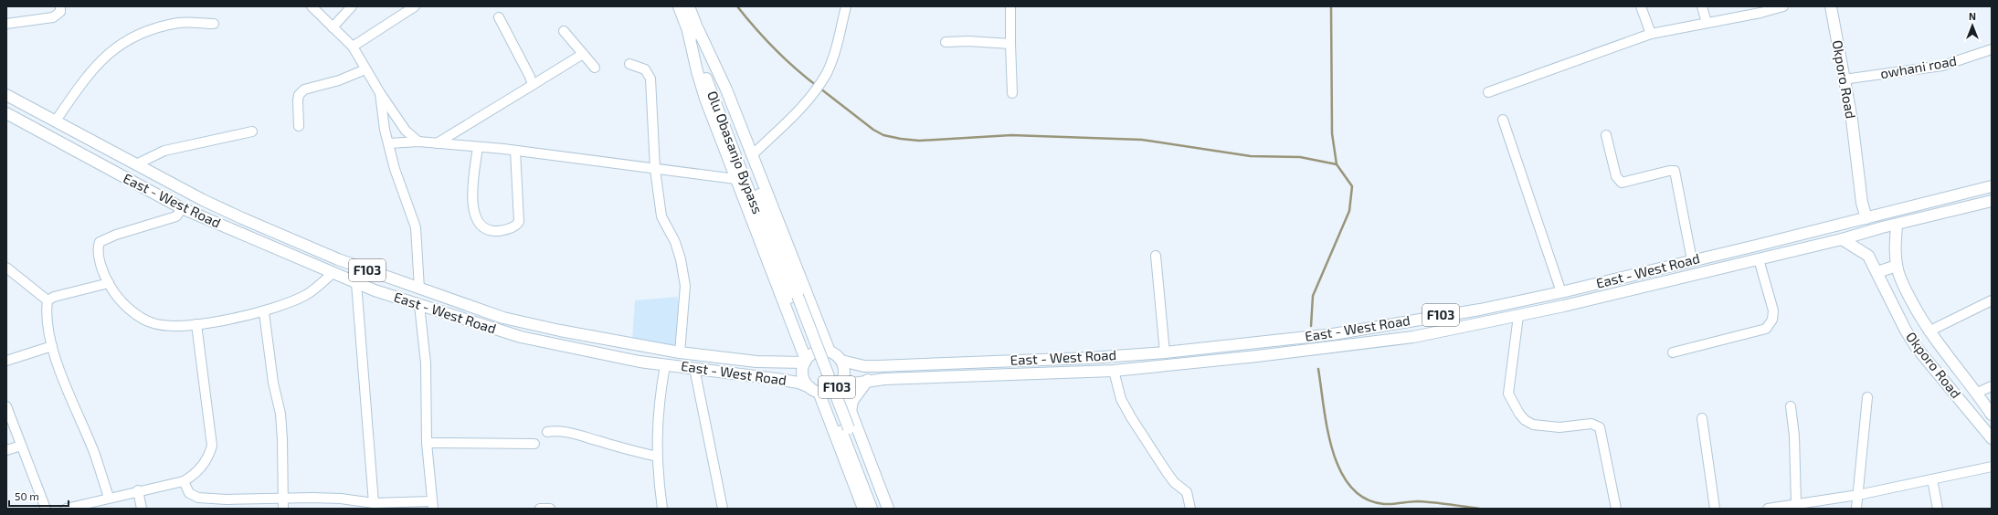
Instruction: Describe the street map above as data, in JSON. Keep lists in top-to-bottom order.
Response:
{
  "streets": {
    "main road": [
      "Okporo Road",
      "Olu Obasanjo Bypass",
      "East - West Road",
      "F103"
    ],
    "street": ["owhani road"]
  },
  "crossings": [
    ["owhani road", "Okporo Road"],
    ["Okporo Road", "East - West Road"],
    ["East - West Road", "F103"]
  ],
  "scale_bar": "50 m",
  "north": "top"
}
